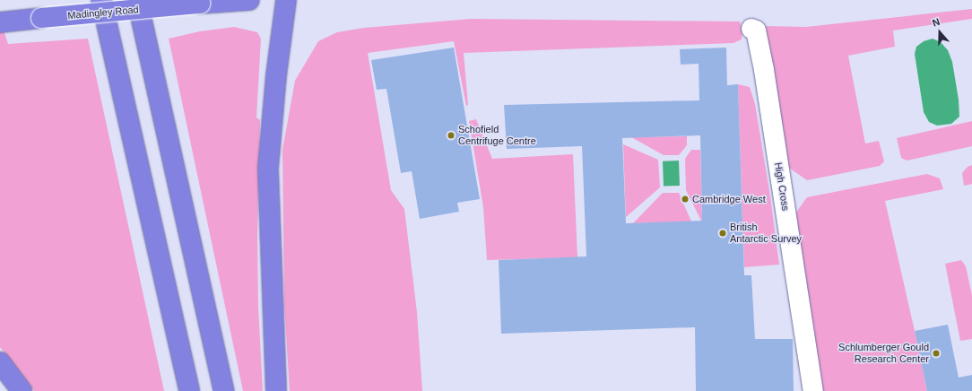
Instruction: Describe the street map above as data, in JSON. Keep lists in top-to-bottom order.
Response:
{
  "streets": {
    "highway": ["Madingley Road"],
    "street": ["High Cross"]
  },
  "places": [
    "Schofield Centrifuge Centre",
    "Cambridge West",
    "British Antarctic Survey",
    "Schlumberger Gould Research Center"
  ],
  "north": "top"
}
